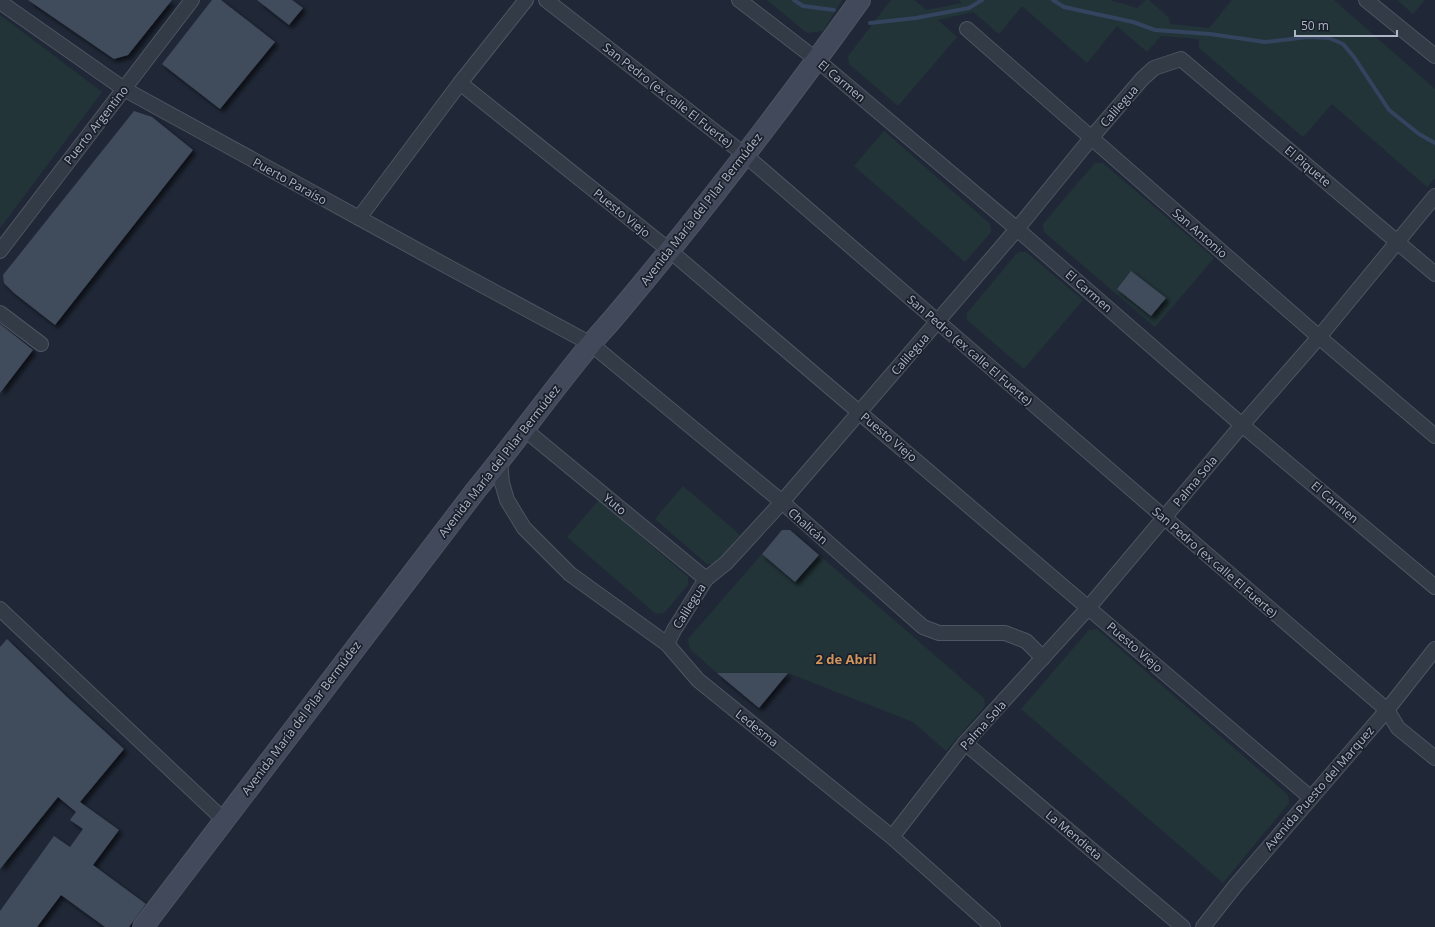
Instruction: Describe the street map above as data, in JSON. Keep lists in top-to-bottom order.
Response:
{
  "streets": {
    "street": [
      "El Carmen",
      "San Pedro (ex calle El Fuerte)",
      "Calilegua",
      "Puerto Argentino",
      "El Piquete",
      "Puerto Paraíso",
      "Avenida María del Pilar Bermúdez",
      "Puesto Viejo",
      "San Antonio",
      "Palma Sola",
      "Yuto",
      "Chalicán",
      "Ledesma",
      "Avenida Puesto del Marquez",
      "La Mendieta"
    ]
  },
  "crossings": [
    ["El Carmen", "Calilegua"],
    ["El Carmen", "Avenida María del Pilar Bermúdez"],
    ["El Carmen", "Palma Sola"],
    ["San Pedro (ex calle El Fuerte)", "Calilegua"],
    ["San Pedro (ex calle El Fuerte)", "Avenida María del Pilar Bermúdez"],
    ["San Pedro (ex calle El Fuerte)", "Palma Sola"],
    ["San Pedro (ex calle El Fuerte)", "Avenida Puesto del Marquez"],
    ["Calilegua", "El Piquete"],
    ["Calilegua", "Puesto Viejo"],
    ["Calilegua", "San Antonio"],
    ["Calilegua", "Yuto"],
    ["Calilegua", "Chalicán"],
    ["Calilegua", "Ledesma"],
    ["Puerto Argentino", "Puerto Paraíso"],
    ["El Piquete", "Palma Sola"],
    ["Puerto Paraíso", "Avenida María del Pilar Bermúdez"],
    ["Puerto Paraíso", "Chalicán"],
    ["Avenida María del Pilar Bermúdez", "Puesto Viejo"],
    ["Avenida María del Pilar Bermúdez", "Yuto"],
    ["Avenida María del Pilar Bermúdez", "Chalicán"],
    ["Avenida María del Pilar Bermúdez", "Ledesma"],
    ["Puesto Viejo", "Palma Sola"],
    ["Puesto Viejo", "Avenida Puesto del Marquez"],
    ["San Antonio", "Palma Sola"],
    ["Palma Sola", "Chalicán"],
    ["Palma Sola", "Ledesma"],
    ["Palma Sola", "La Mendieta"]
  ],
  "districts": ["2 de Abril"],
  "scale_bar": "50 m"
}
